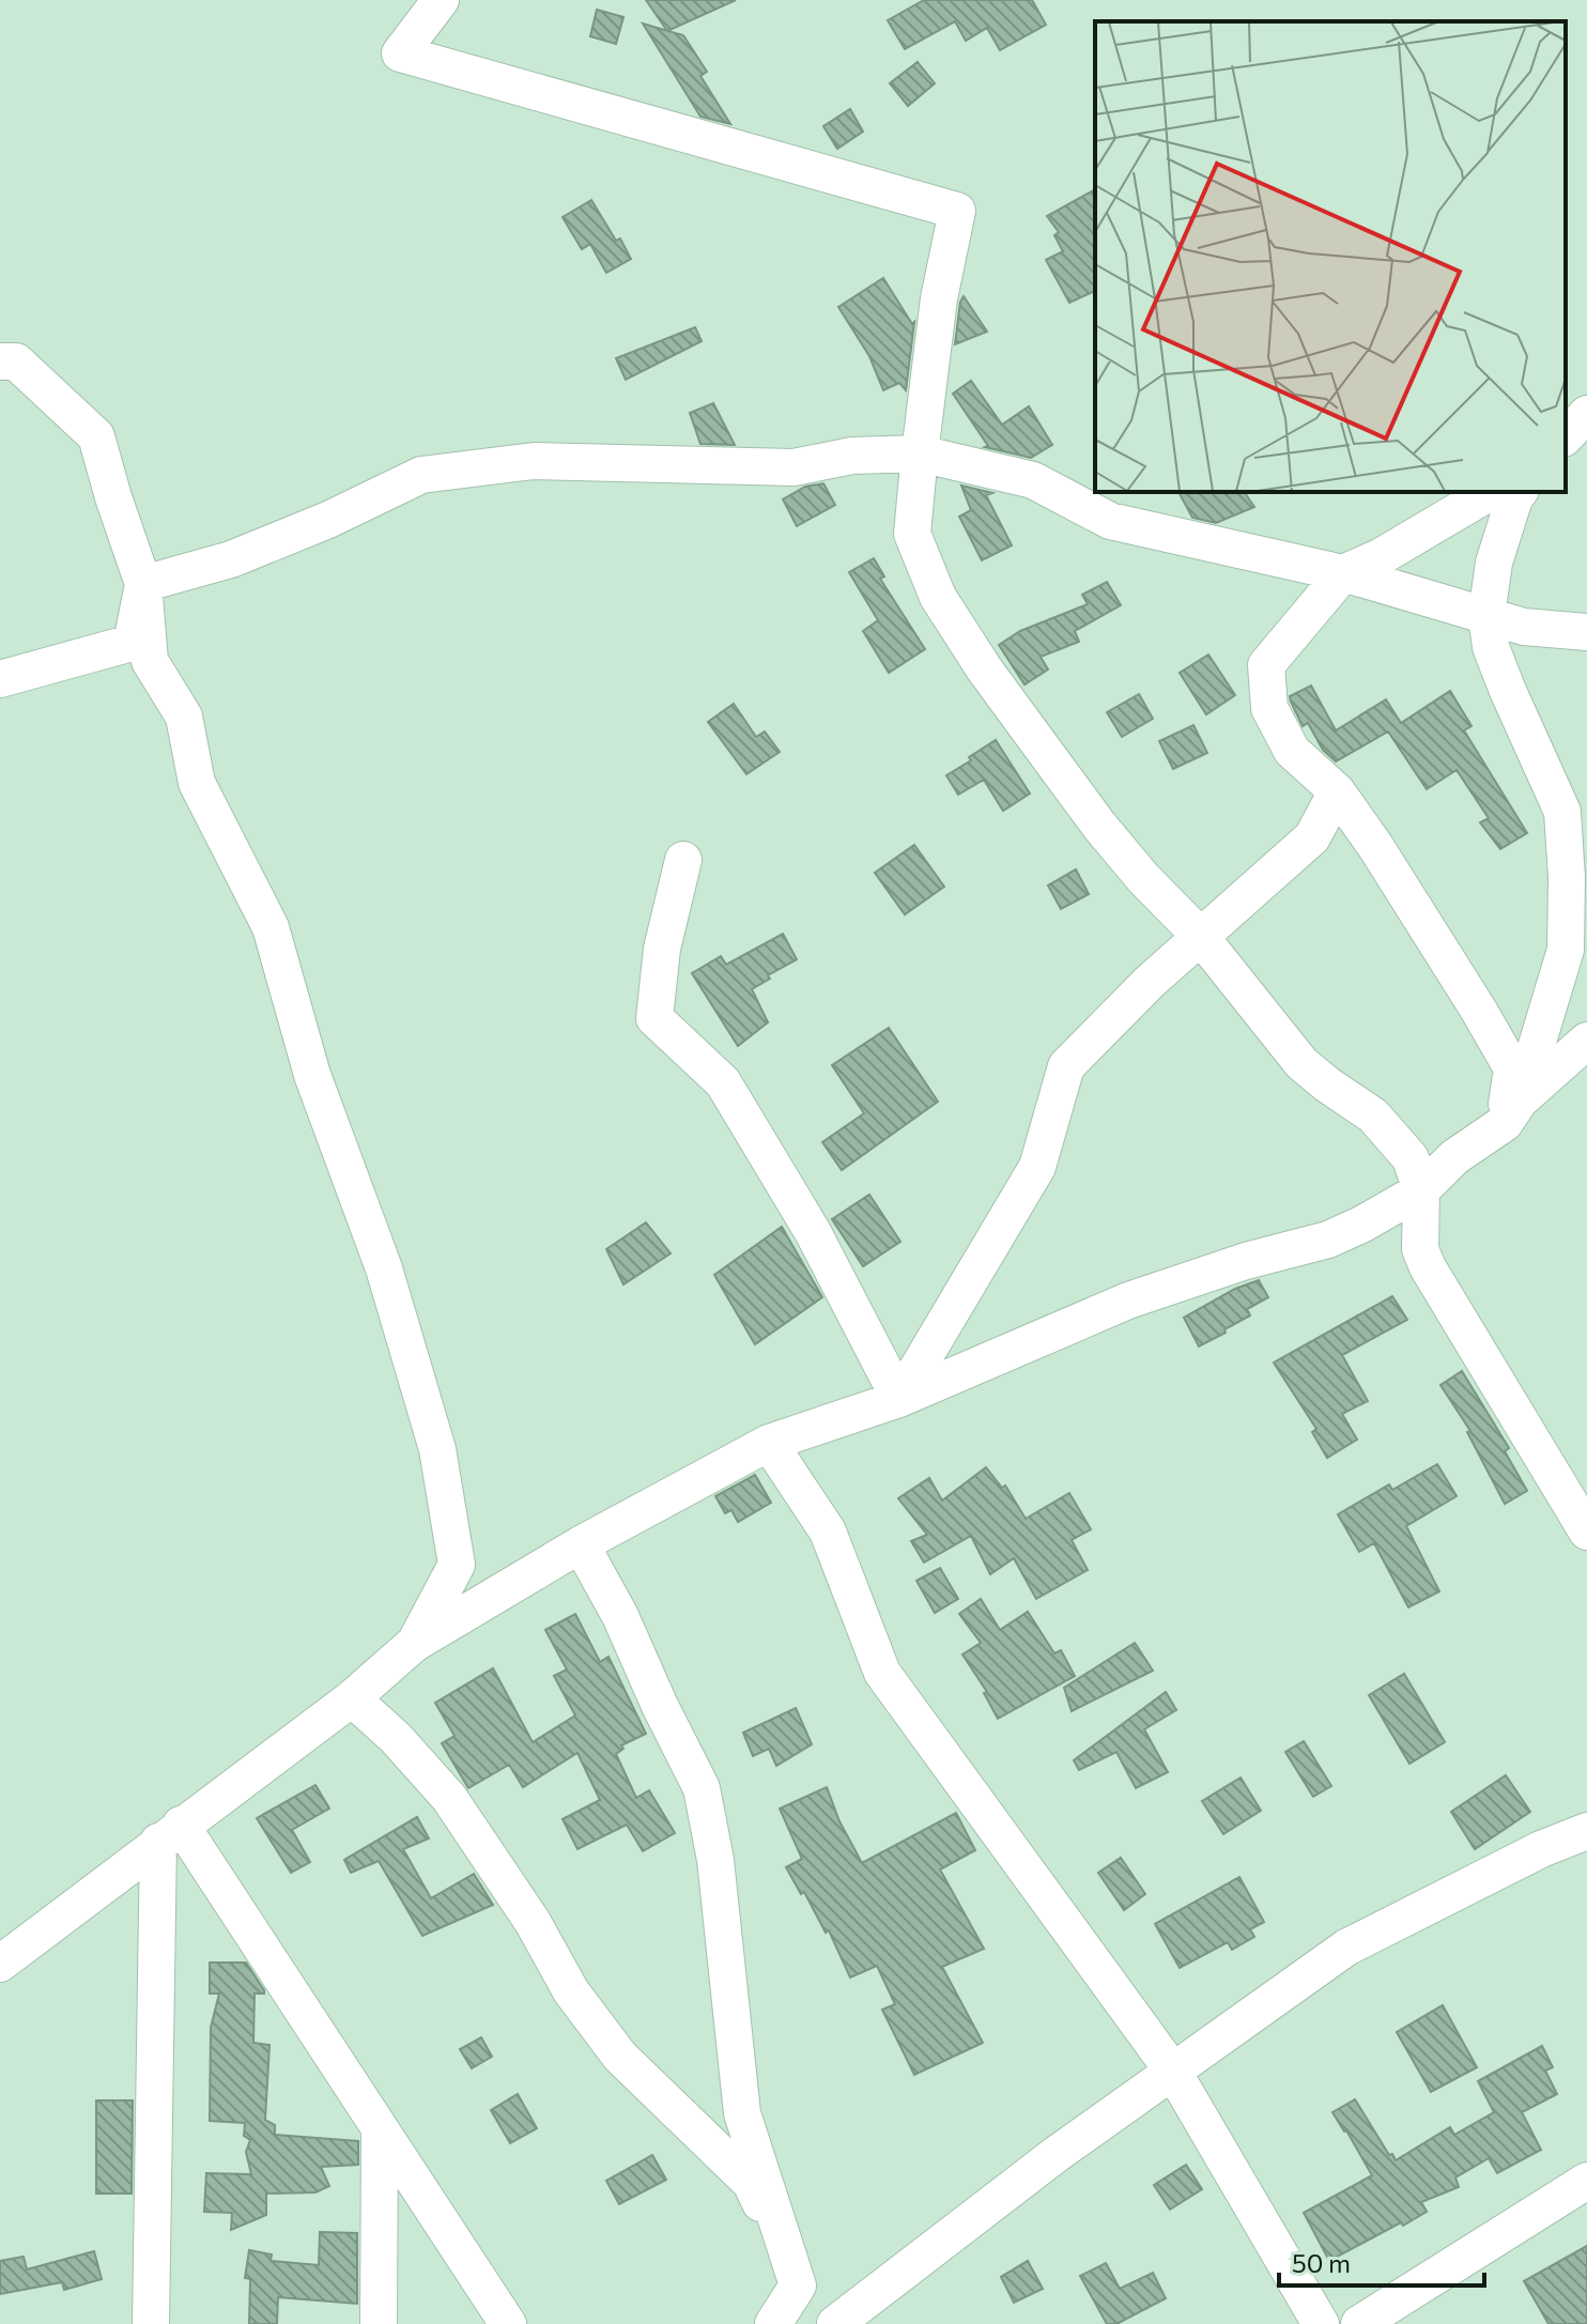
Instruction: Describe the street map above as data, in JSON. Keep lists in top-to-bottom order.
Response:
{
  "scale_bar": "50 m"
}
